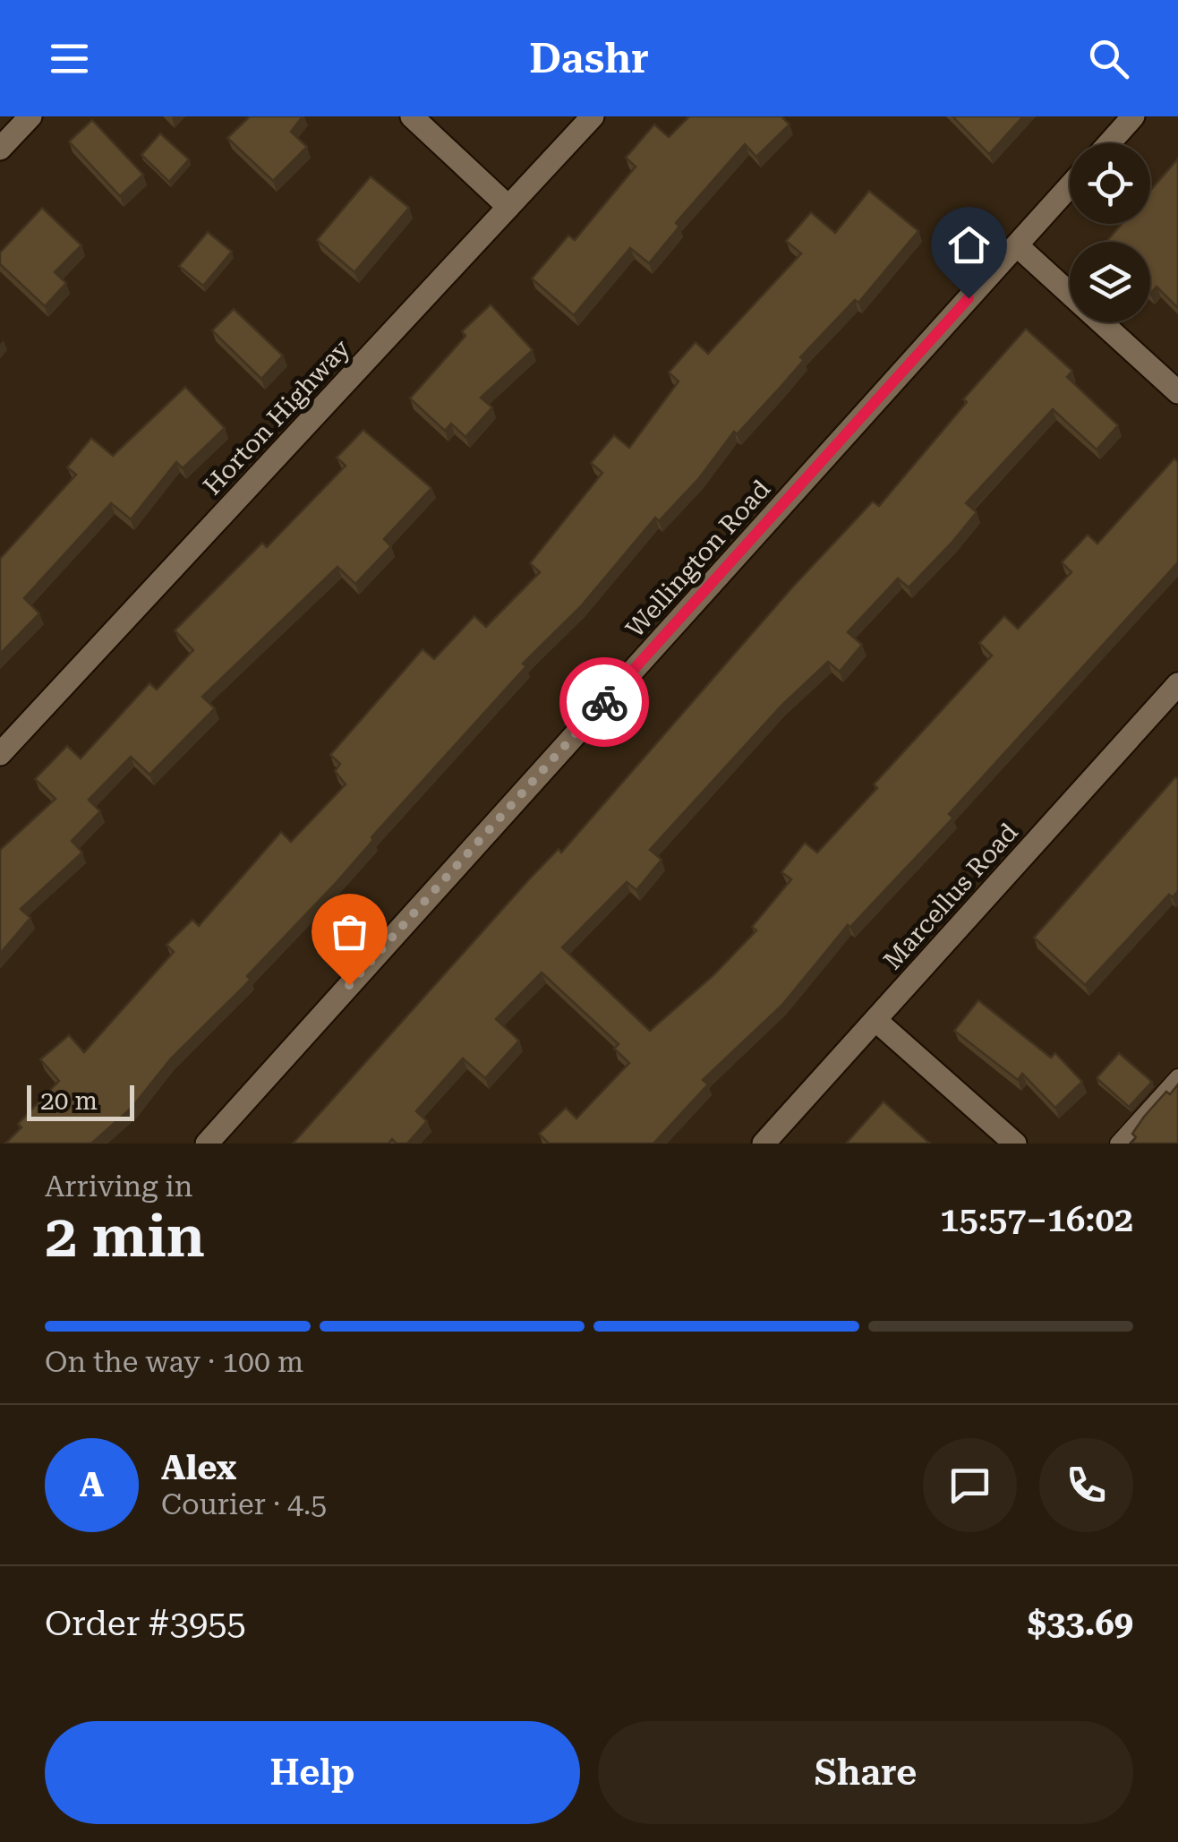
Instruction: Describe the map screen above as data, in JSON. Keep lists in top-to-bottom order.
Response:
{
  "streets": {
    "street": ["Horton Highway", "Wellington Road", "Marcellus Road"]
  },
  "scale_bar": "20 m",
  "page": {
    "header": "Dashr",
    "scale": "20 m",
    "heading": ["2 min", "Arriving in", "15:57–16:02"],
    "panel": [
      "Alex",
      "Courier · 4.5",
      "Order #3955",
      "$33.69"
    ],
    "bar": "On the way · 100 m",
    "round": "A",
    "buttons": ["Help", "Share"]
  }
}
